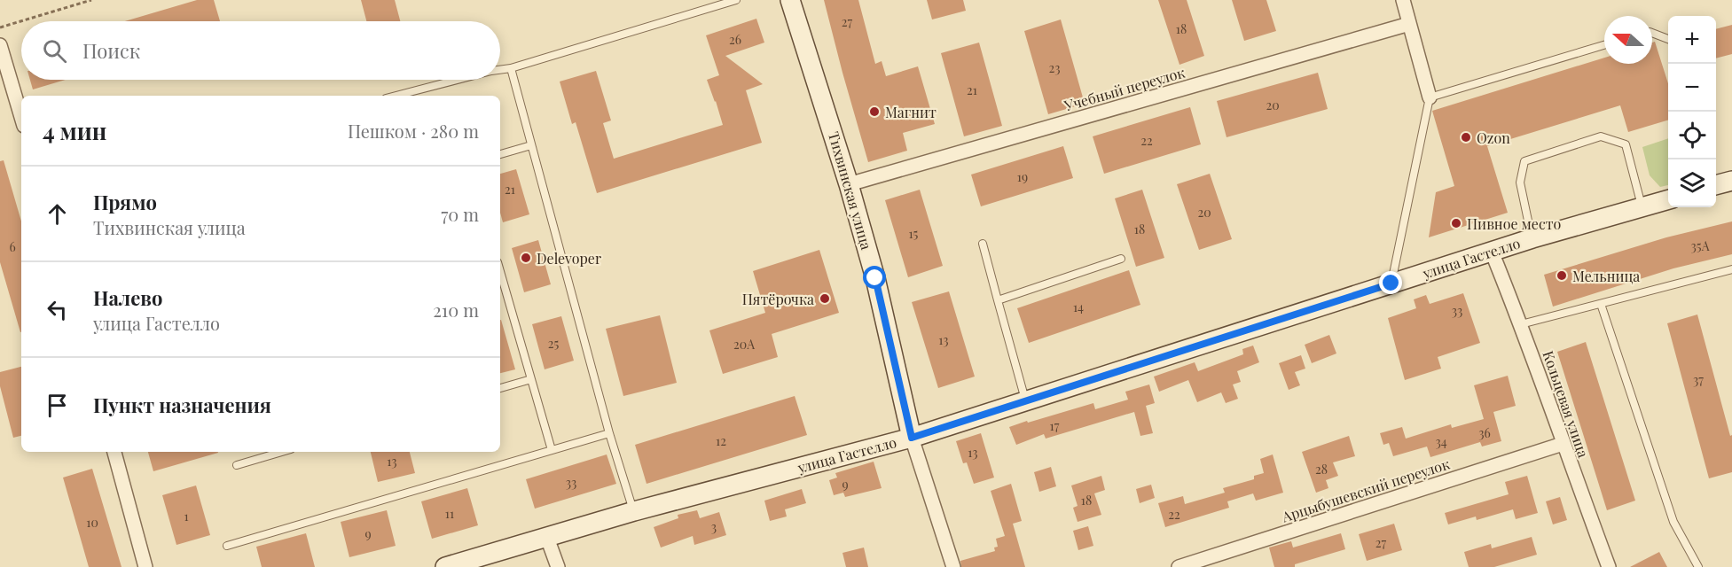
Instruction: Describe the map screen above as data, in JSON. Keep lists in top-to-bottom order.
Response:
{
  "streets": {
    "street": [
      "Учебный переулок",
      "Тихвинская улица",
      "улица Гастелло",
      "Кольцевая улица",
      "Арцыбушевский переулок"
    ]
  },
  "crossings": [
    ["Учебный переулок", "Тихвинская улица"],
    ["Тихвинская улица", "улица Гастелло"],
    ["улица Гастелло", "Кольцевая улица"],
    ["Кольцевая улица", "Арцыбушевский переулок"]
  ],
  "places": [
    "Магнит",
    "Ozon",
    "Пивное место",
    "Delevoper",
    "Мельница",
    "Пятёрочка"
  ],
  "house_numbers": [
    "27",
    "18",
    "26",
    "23",
    "21",
    "20",
    "22",
    "19",
    "21",
    "20",
    "18",
    "15",
    "35А",
    "6",
    "14",
    "33",
    "13",
    "25",
    "20А",
    "37",
    "17",
    "36",
    "12",
    "34",
    "13",
    "13",
    "28",
    "33",
    "9",
    "18",
    "11",
    "22",
    "1",
    "10",
    "3",
    "9",
    "27"
  ],
  "north": "left",
  "page": {
    "map_buttons": ["+", "−"],
    "search": "Поиск",
    "heading": ["4 мин", "Пешком · 280 m"],
    "list": [
      ["Прямо", "Тихвинская улица", "70 m"],
      ["Налево", "улица Гастелло", "210 m"],
      "Пункт назначения"
    ]
  }
}
